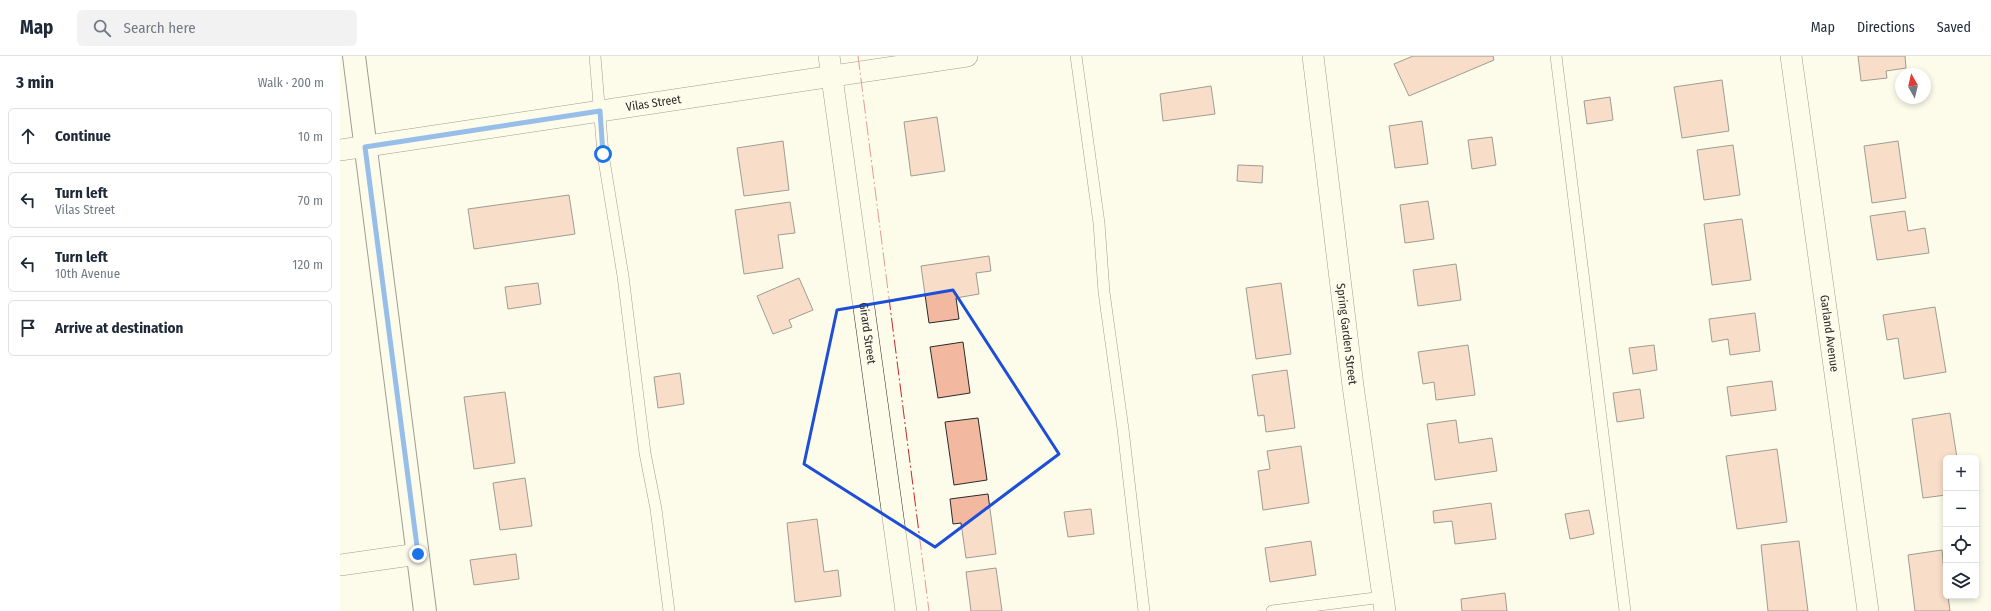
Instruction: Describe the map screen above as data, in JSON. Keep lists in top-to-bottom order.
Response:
{
  "streets": {
    "street": [
      "Vilas Street",
      "Girard Street",
      "Spring Garden Street",
      "Garland Avenue"
    ]
  },
  "crossings": [
    ["Vilas Street", "Girard Street"]
  ],
  "north": "top",
  "page": {
    "header": "Map",
    "search": "Search here",
    "nav": ["Map", "Directions", "Saved"],
    "heading": ["3 min", "Walk · 200 m"],
    "list": [
      ["Continue", "10 m"],
      ["Turn left", "Vilas Street", "70 m"],
      ["Turn left", "10th Avenue", "120 m"],
      "Arrive at destination"
    ],
    "map_buttons": ["+", "−"]
  }
}
